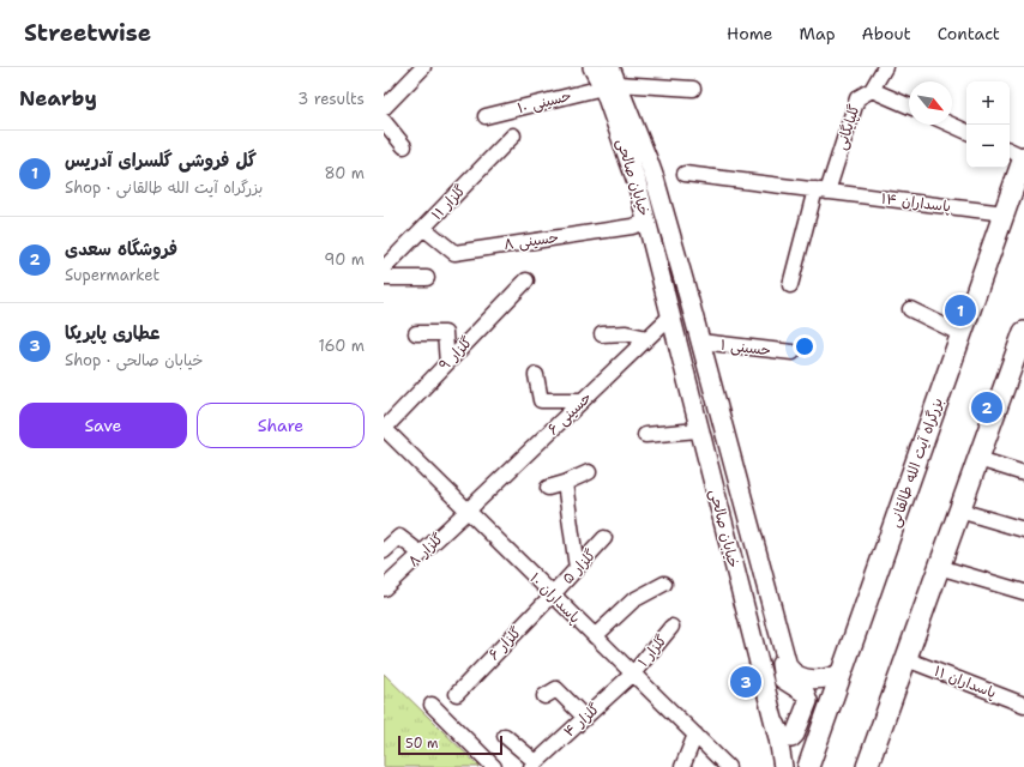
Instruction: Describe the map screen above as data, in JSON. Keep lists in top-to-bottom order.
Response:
{
  "streets": {
    "highway": ["بزرگراه آیت الله طالقانی"],
    "main road": ["خيابان صالحی", "خیابان صالحی"],
    "street": [
      "حسینی ۱۰",
      "گلپایگانی",
      "گلزار ١١",
      "پاسداران ۱۴",
      "حسینی ۸",
      "حسینی ۱",
      "گلزار ٩",
      "حسینی ۶",
      "گلزار ۸",
      "گلزار ۵",
      "پاسداران ١٠",
      "گلزار ۶",
      "گلزار ۱",
      "پاسداران ١١",
      "گلزار ۴"
    ]
  },
  "crossings": [
    ["حسینی ۱۰", "خيابان صالحی"],
    ["گلپایگانی", "پاسداران ۱۴"],
    ["خيابان صالحی", "حسینی ۸"],
    ["خيابان صالحی", "خیابان صالحی"],
    ["گلزار ١١", "حسینی ۸"],
    ["پاسداران ۱۴", "بزرگراه آیت الله طالقانی"],
    ["حسینی ۱", "خیابان صالحی"],
    ["گلزار ٩", "پاسداران ١٠"],
    ["حسینی ۶", "خیابان صالحی"],
    ["حسینی ۶", "گلزار ۸"],
    ["حسینی ۶", "پاسداران ١٠"],
    ["بزرگراه آیت الله طالقانی", "خیابان صالحی"],
    ["گلزار ۸", "پاسداران ١٠"],
    ["گلزار ۵", "پاسداران ١٠"],
    ["گلزار ۵", "گلزار ۶"],
    ["پاسداران ١٠", "گلزار ۶"],
    ["پاسداران ١٠", "گلزار ۱"],
    ["پاسداران ١٠", "گلزار ۴"],
    ["گلزار ۱", "گلزار ۴"]
  ],
  "scale_bar": "50 m",
  "north": "bottom right",
  "page": {
    "header": "Streetwise",
    "nav": [
      "Home",
      "Map",
      "About",
      "Contact"
    ],
    "heading": ["Nearby", "3 results"],
    "map_buttons": ["+", "−"],
    "list": [
      {
        "mark": "1",
        "name": "گل فروشی گلسرای آدریس",
        "note": "Shop · بزرگراه آیت الله طالقانی",
        "value": "80 m"
      },
      {
        "mark": "2",
        "name": "فروشگاه سعدی",
        "note": "Supermarket",
        "value": "90 m"
      },
      {
        "mark": "3",
        "name": "عطاری پاپریکا",
        "note": "Shop · خیابان صالحی",
        "value": "160 m"
      }
    ],
    "pins": ["1", "2", "3"],
    "buttons": ["Save", "Share"],
    "scale": "50 m"
  }
}
